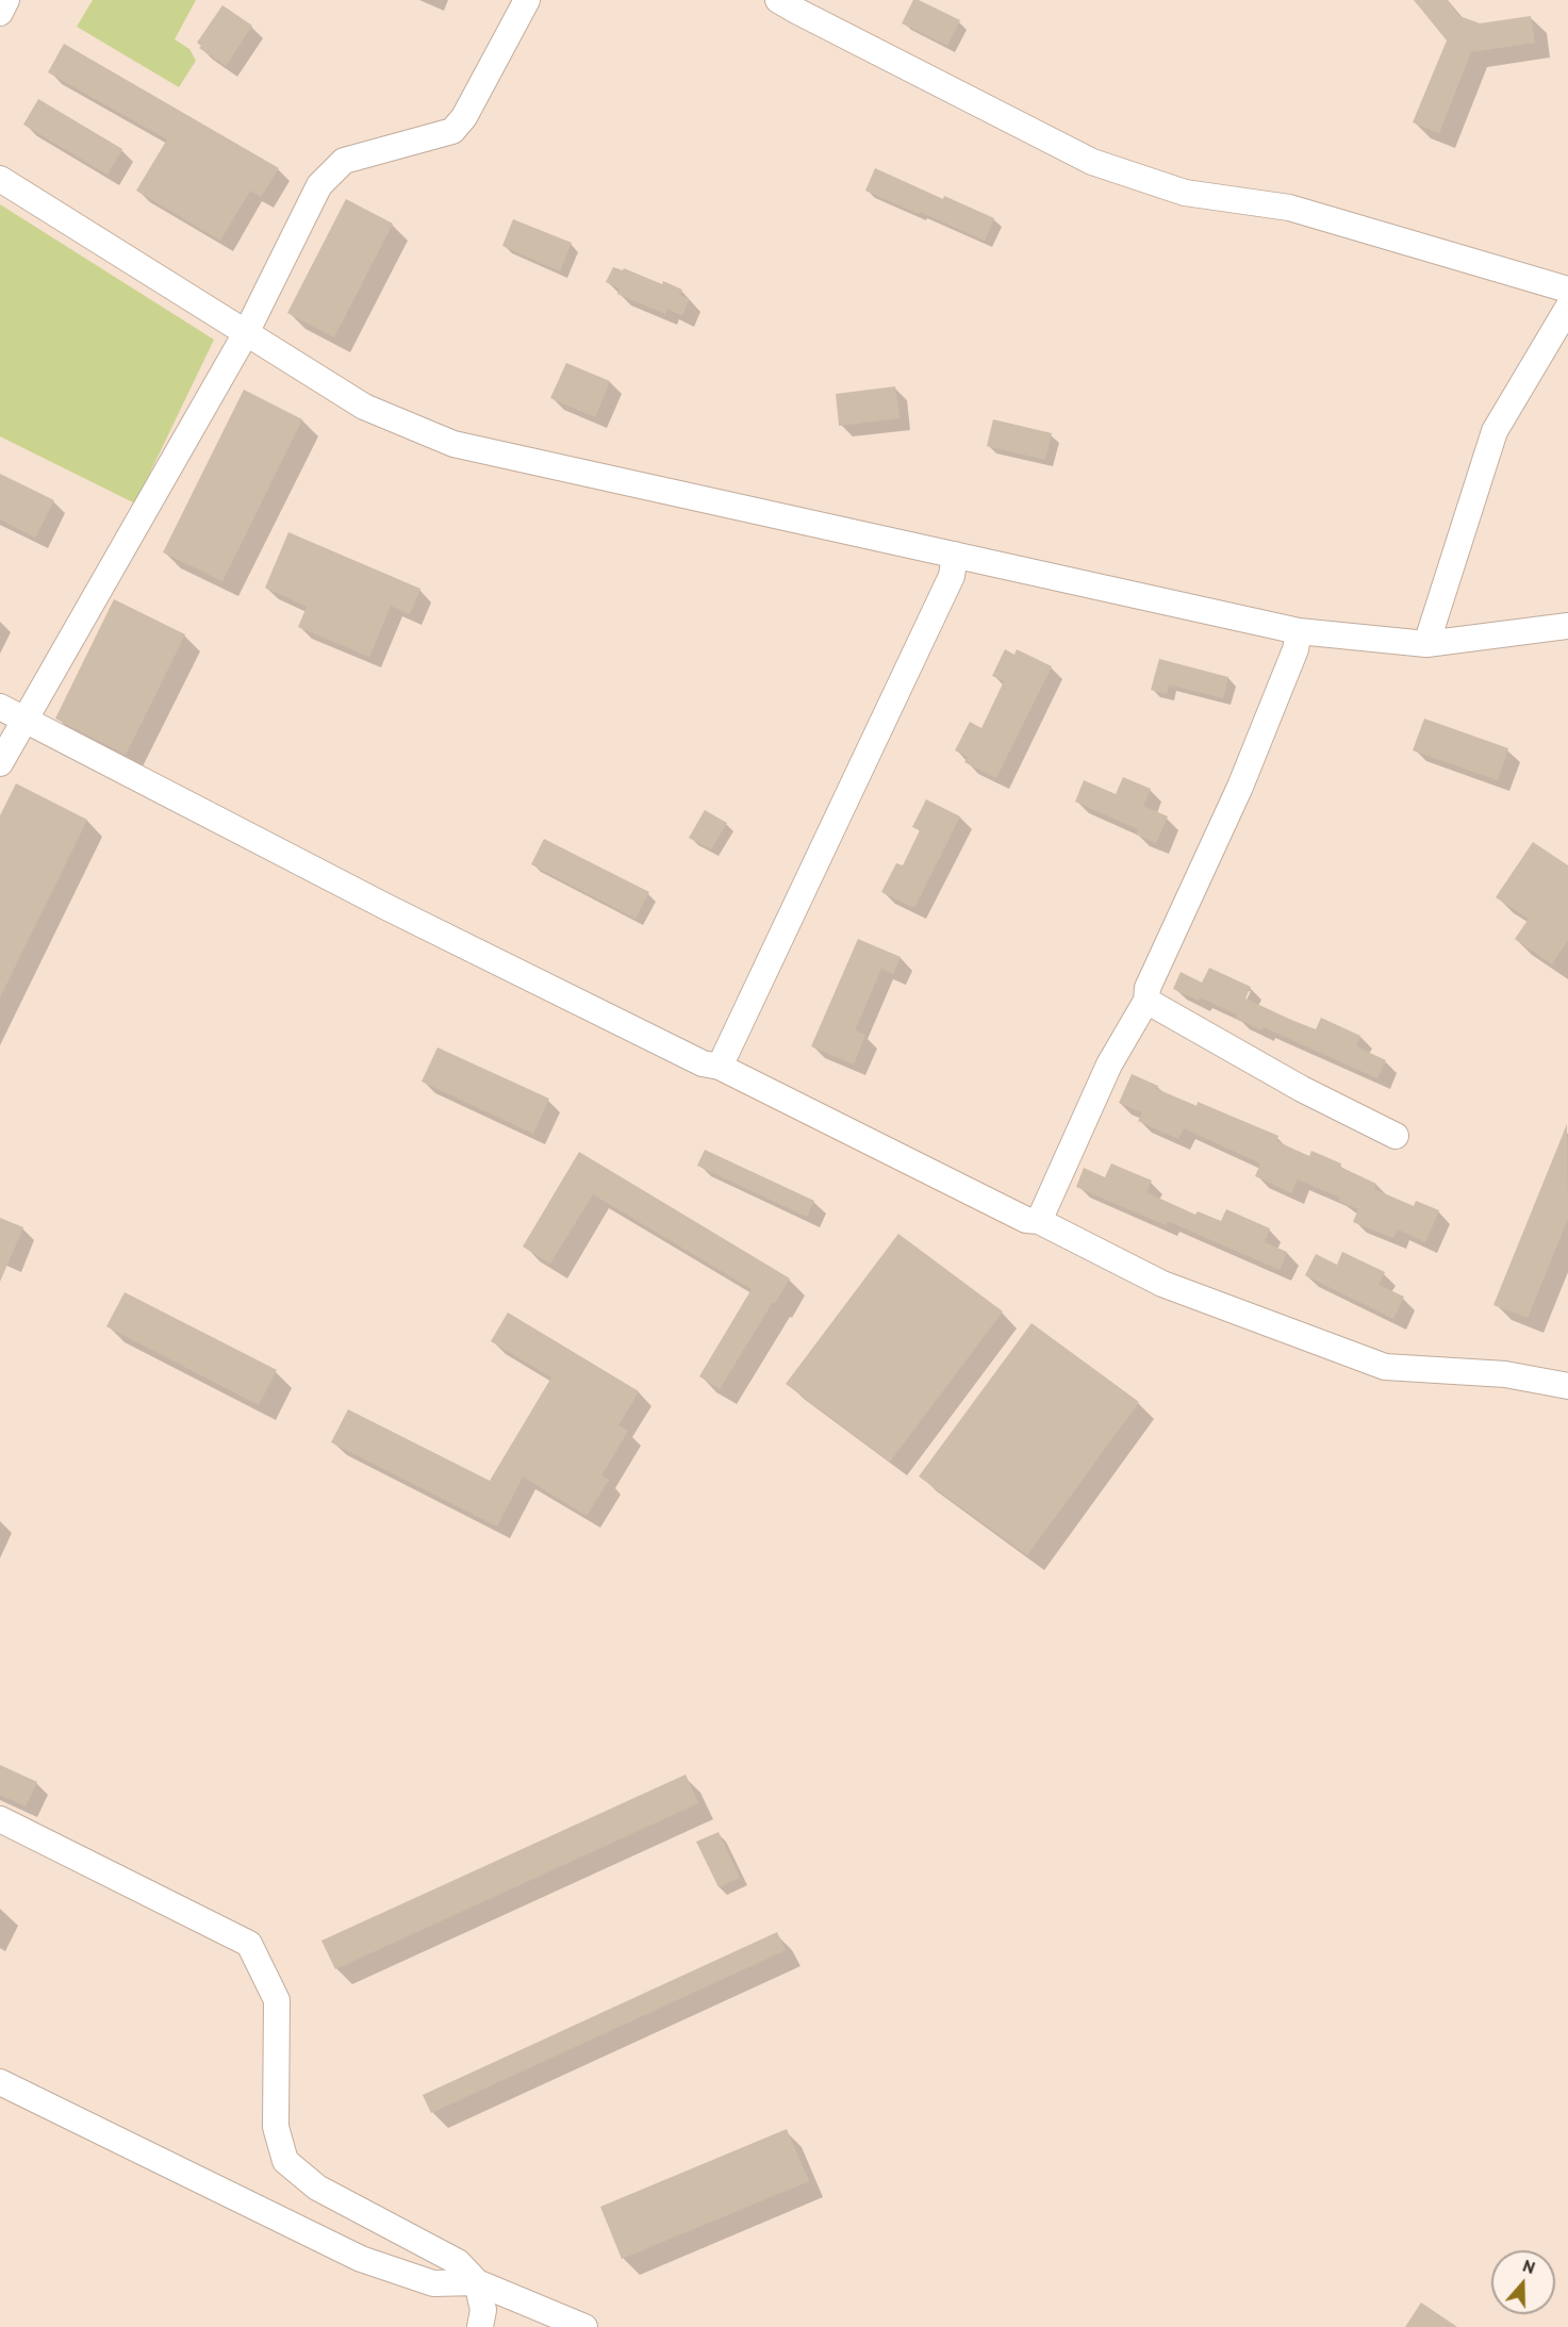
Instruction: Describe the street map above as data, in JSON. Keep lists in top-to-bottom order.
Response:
{
  "north": "top"
}
